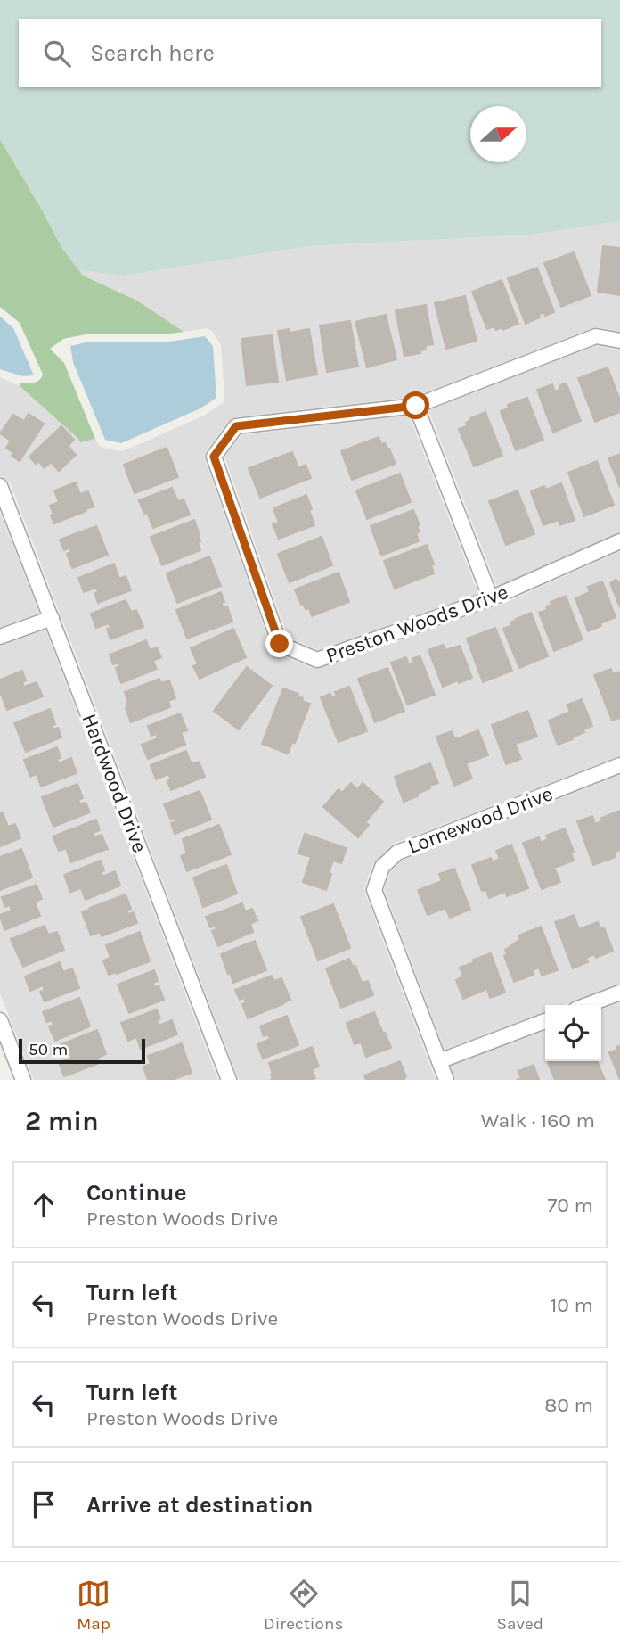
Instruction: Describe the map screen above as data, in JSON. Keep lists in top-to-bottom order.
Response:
{
  "streets": {
    "street": ["Preston Woods Drive", "Hardwood Drive", "Lornewood Drive"]
  },
  "scale_bar": "50 m",
  "north": "right",
  "page": {
    "search": "Search here",
    "scale": "50 m",
    "heading": ["2 min", "Walk · 160 m"],
    "list": [
      ["Continue", "Preston Woods Drive", "70 m"],
      ["Turn left", "Preston Woods Drive", "10 m"],
      ["Turn left", "Preston Woods Drive", "80 m"],
      "Arrive at destination"
    ],
    "nav": ["Map", "Directions", "Saved"]
  }
}
